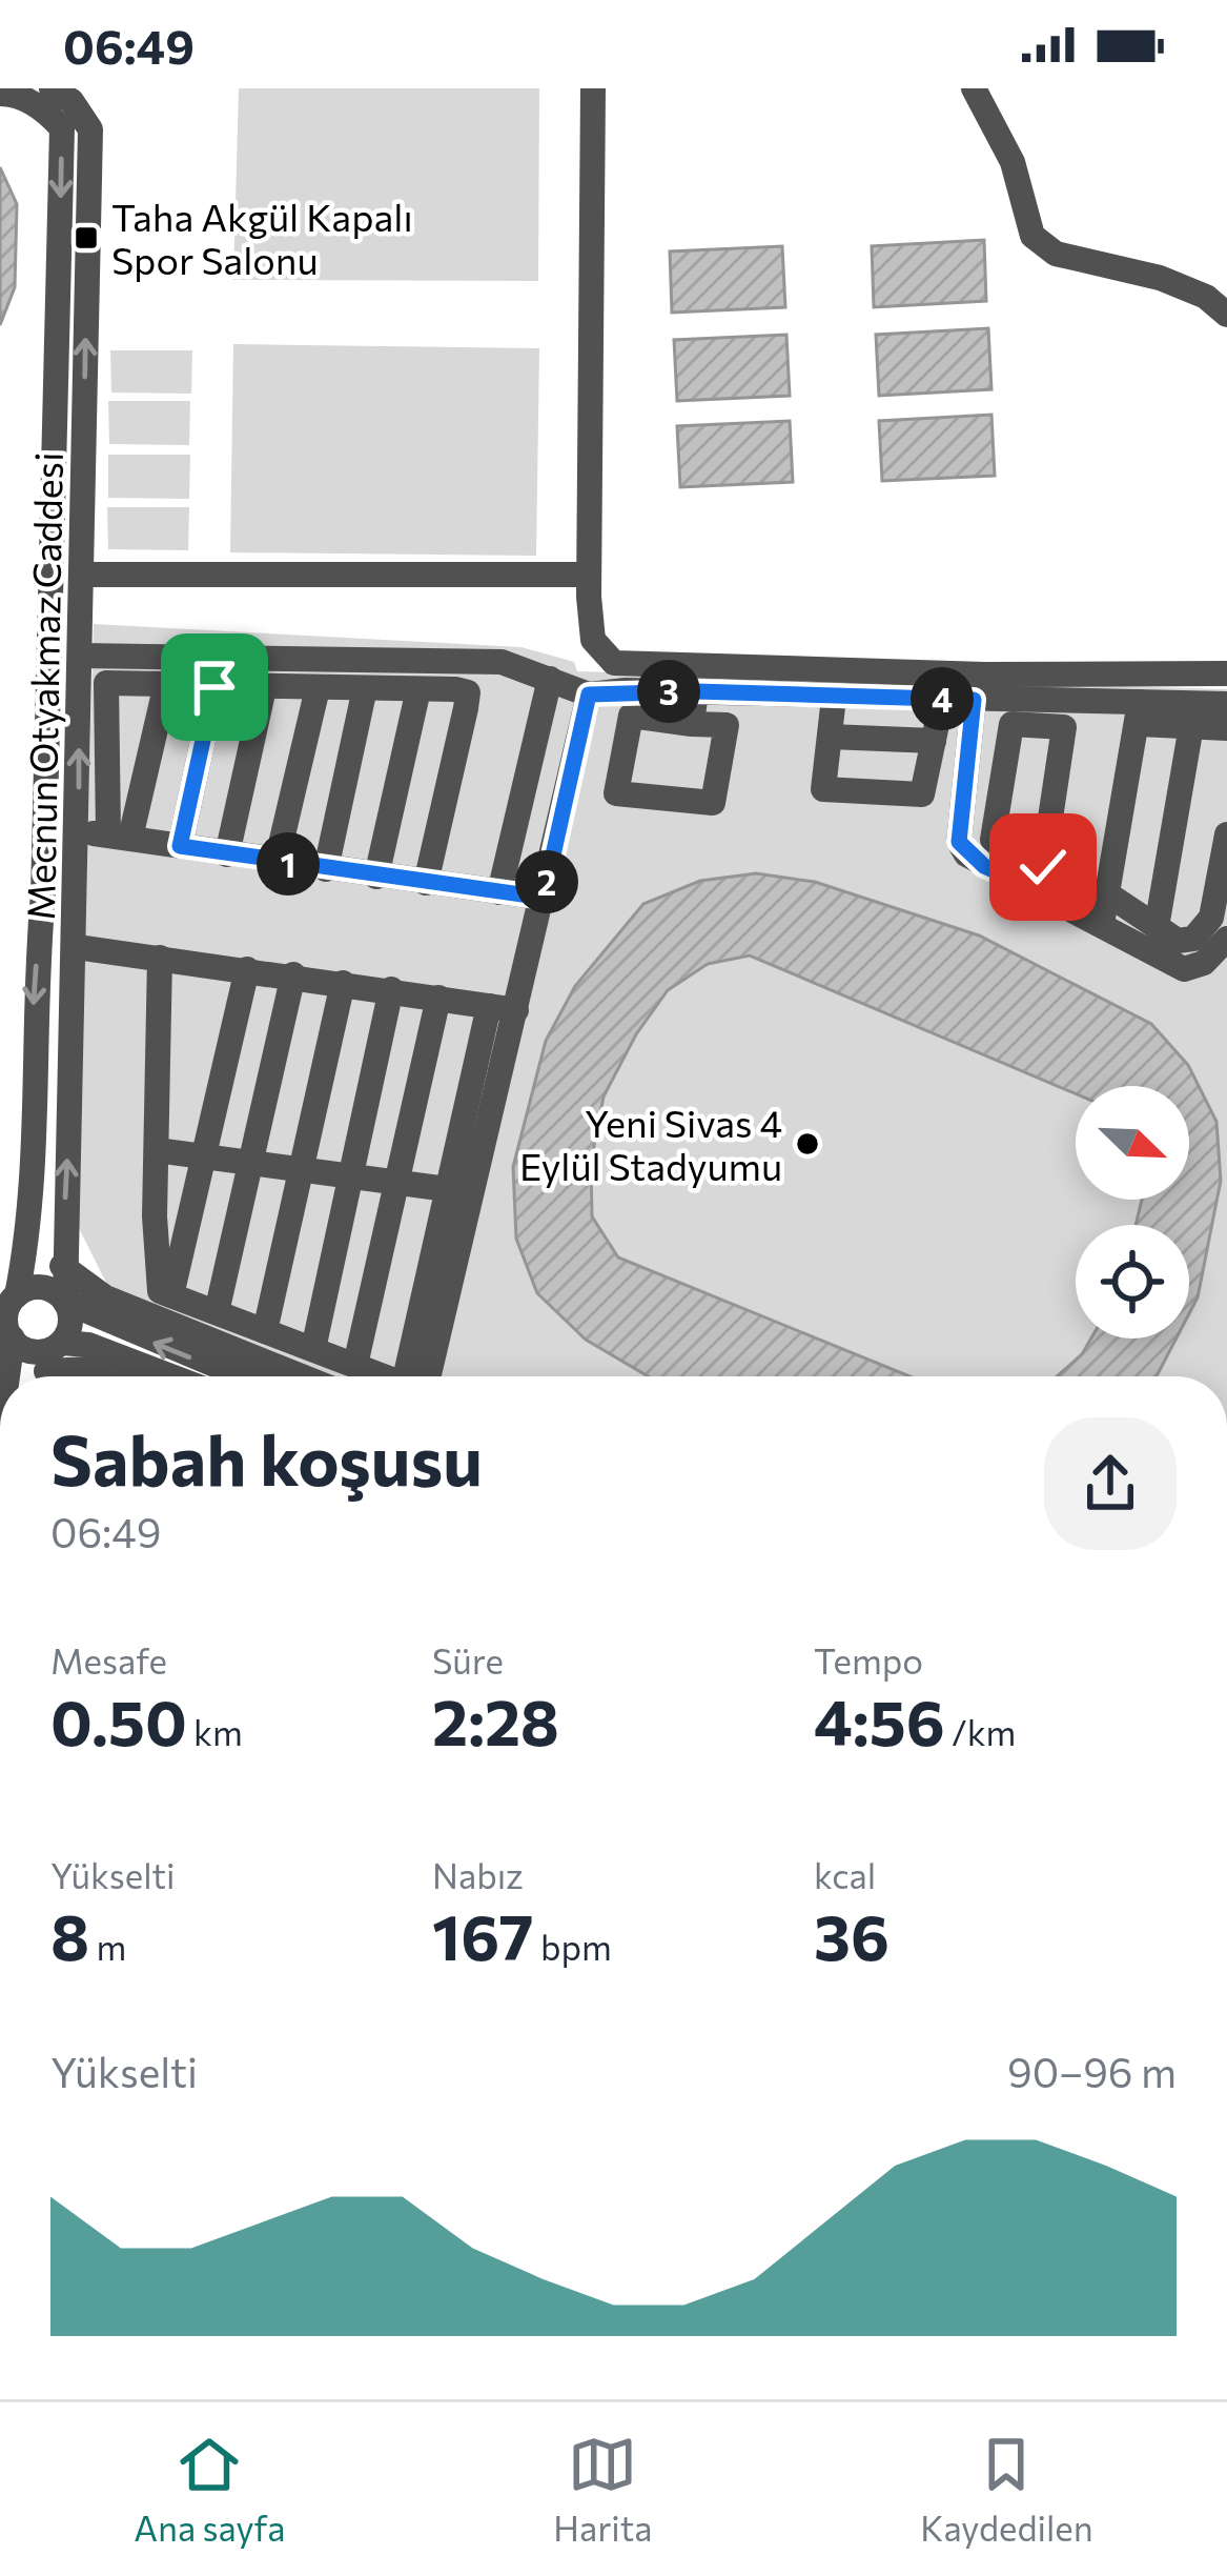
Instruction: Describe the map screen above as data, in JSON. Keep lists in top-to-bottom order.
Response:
{
  "streets": {
    "street": ["Mecnun Otyakmaz Caddesi"]
  },
  "places": {
    "transit": ["Taha Akgül Kapalı Spor Salonu"],
    "other": ["Yeni Sivas 4 Eylül Stadyumu"]
  },
  "north": "bottom right",
  "page": {
    "status": "06:49",
    "pins": [
      "3",
      "4",
      "1",
      "2"
    ],
    "heading": ["Sabah koşusu", "06:49"],
    "stats": [
      ["Mesafe", "0.50 km"],
      ["Süre", "2:28"],
      ["Tempo", "4:56 /km"],
      ["Yükselti", "8 m"],
      ["Nabız", "167 bpm"],
      ["kcal", "36"]
    ],
    "chart": ["Yükselti", "90–96 m"],
    "tabs": ["Ana sayfa", "Harita", "Kaydedilen"]
  }
}
